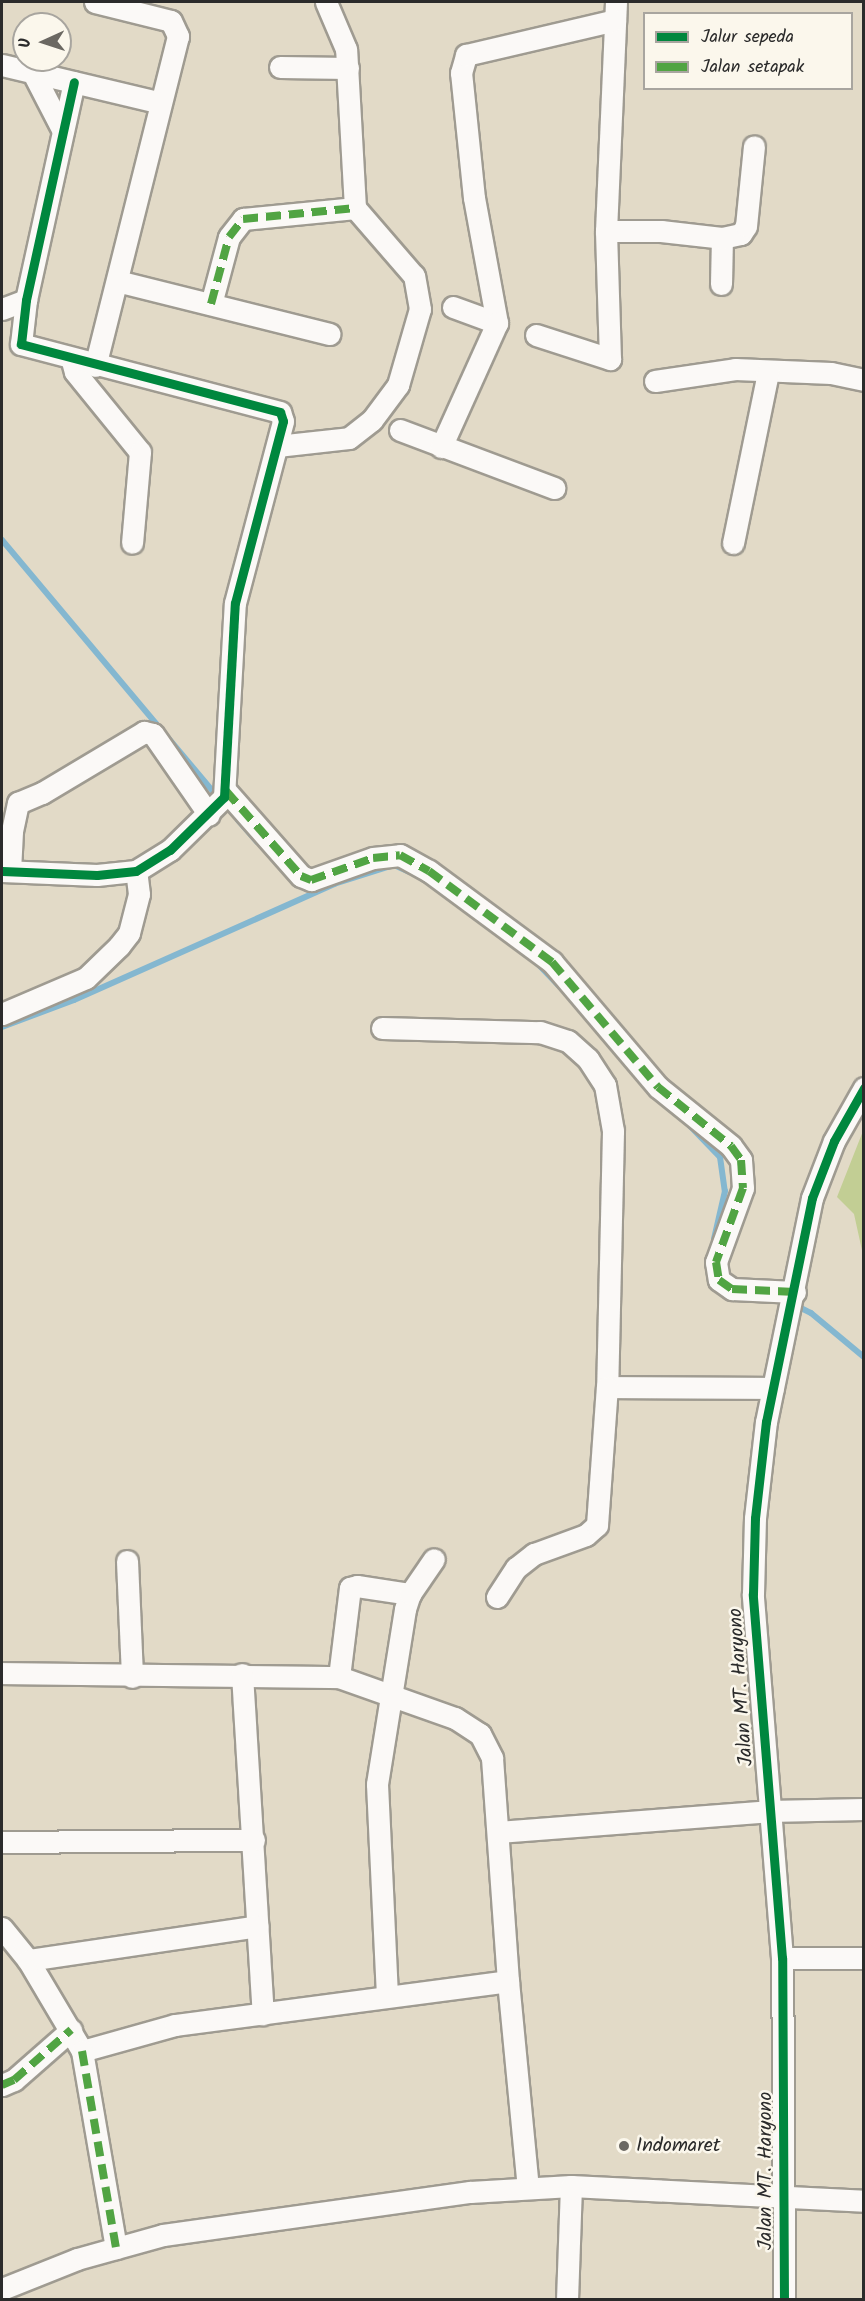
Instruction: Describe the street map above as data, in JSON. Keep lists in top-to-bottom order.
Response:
{
  "streets": {
    "street": ["Jalan MT. Haryono"]
  },
  "places": ["Indomaret"],
  "legend": ["Jalur sepeda", "Jalan setapak"],
  "north": "left"
}
